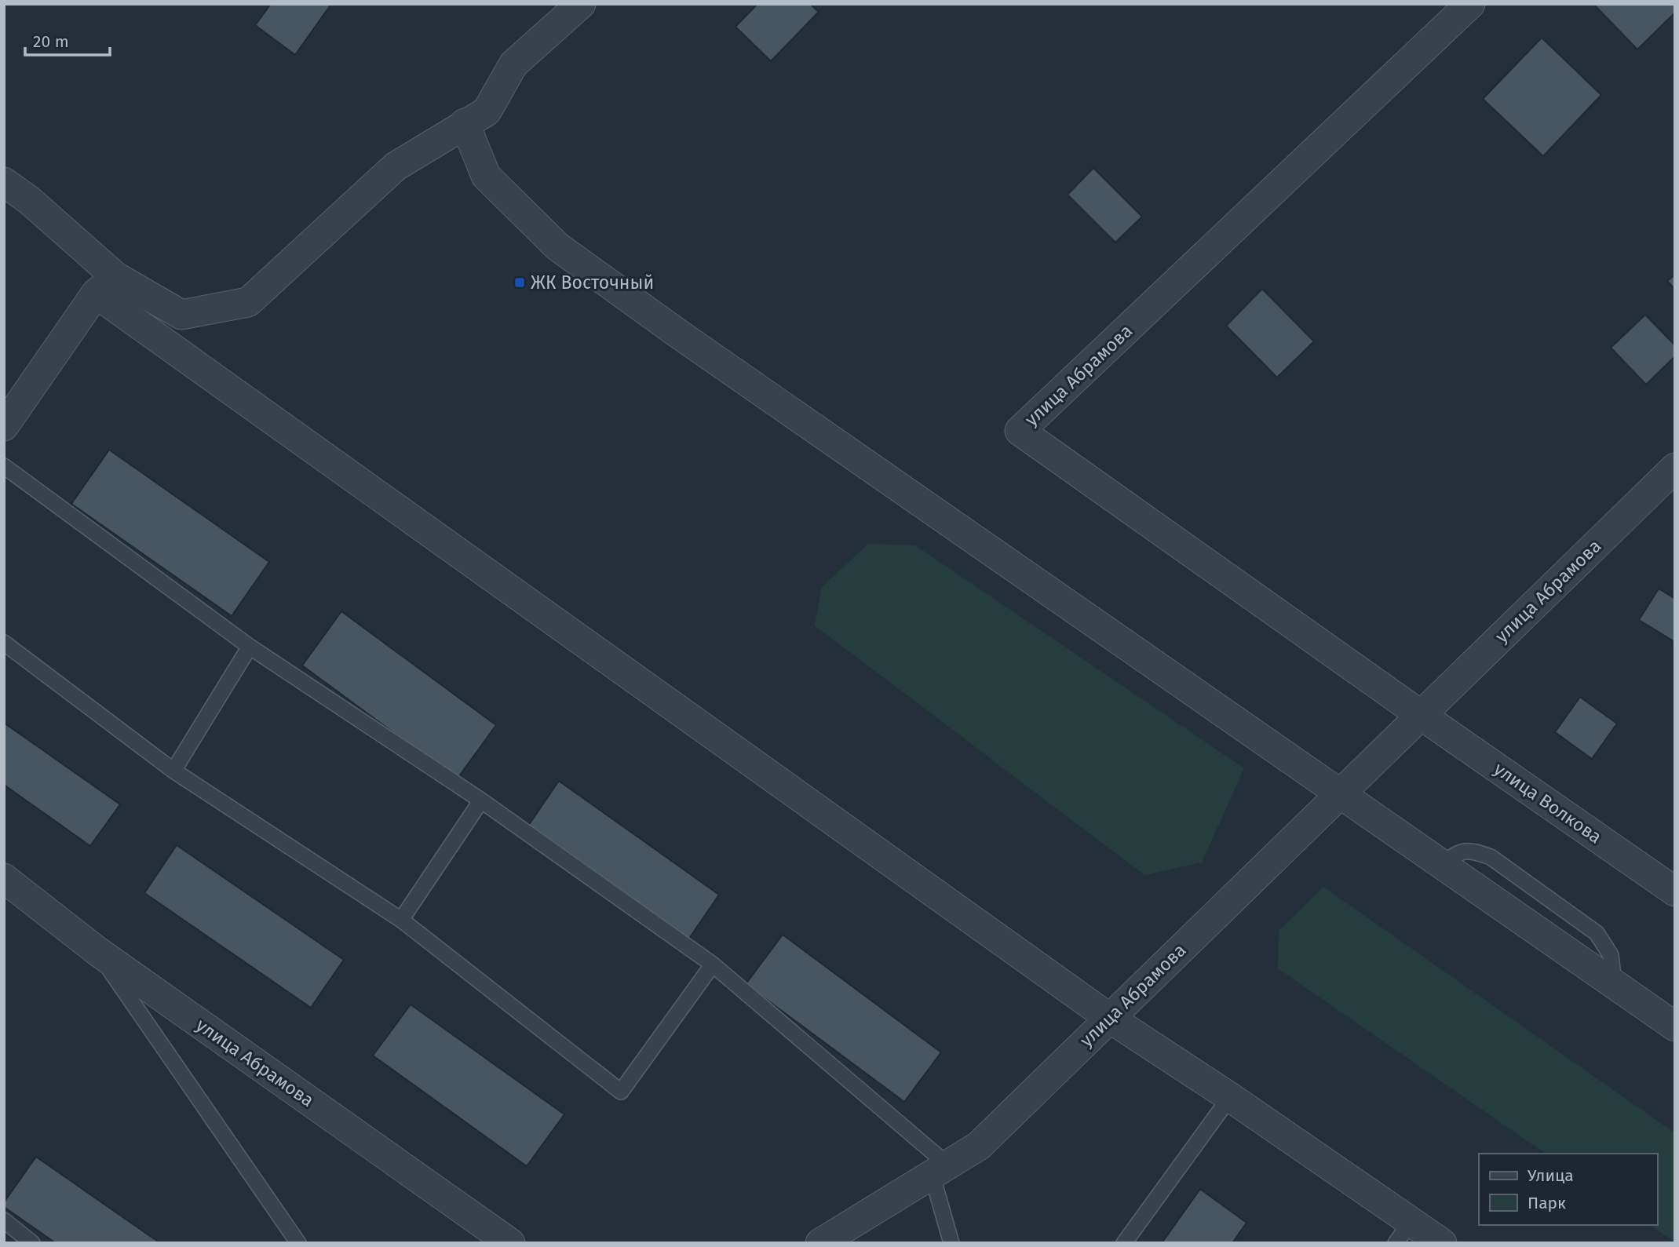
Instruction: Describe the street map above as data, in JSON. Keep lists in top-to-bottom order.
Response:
{
  "streets": {
    "street": ["улица Абрамова", "улица Волкова"]
  },
  "crossings": [
    ["улица Абрамова", "улица Волкова"]
  ],
  "places": {
    "transit": ["ЖК Восточный"]
  },
  "legend": ["Улица", "Парк"],
  "scale_bar": "20 m"
}
